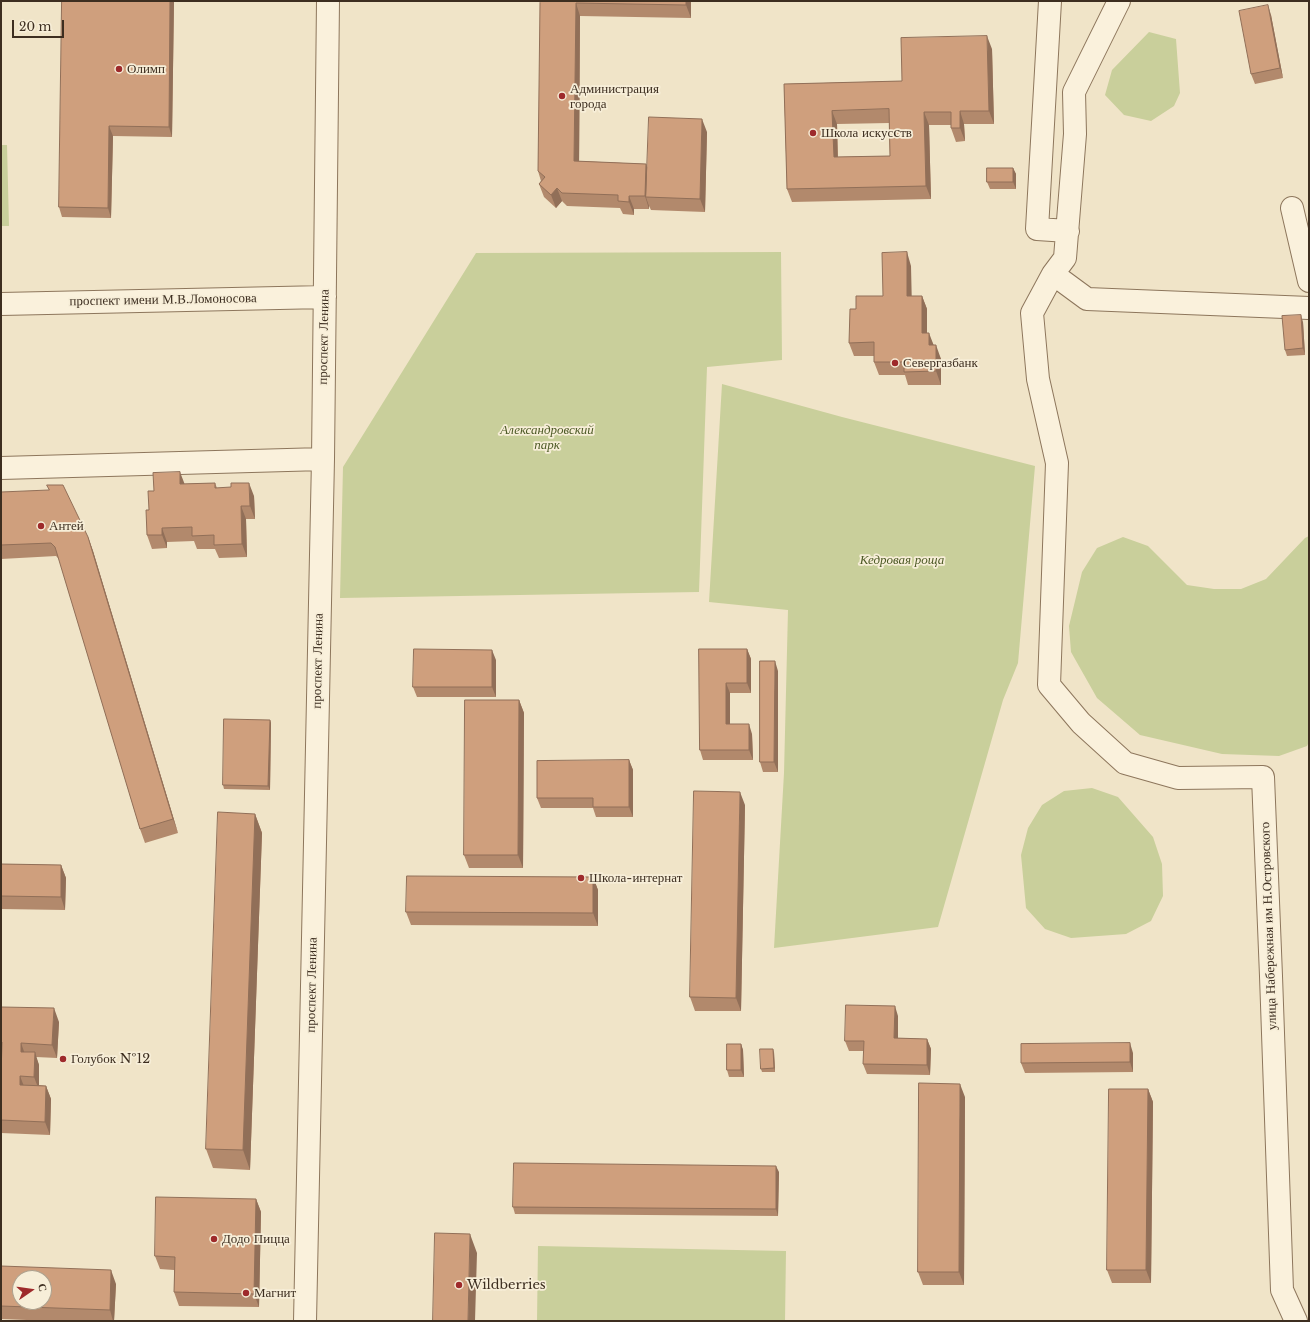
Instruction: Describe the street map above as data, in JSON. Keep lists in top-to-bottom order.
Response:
{
  "streets": {
    "street": ["проспект имени М.В.Ломоносова", "проспект Ленина", "улица Набережная им Н.Островского"]
  },
  "crossings": [
    ["проспект имени М.В.Ломоносова", "проспект Ленина"]
  ],
  "parks": ["Александровский парк", "Кедровая роща"],
  "places": [
    "Олимп",
    "Администрация города",
    "Школа искусcтв",
    "Севергазбанк",
    "Антей",
    "Школа-интернат",
    "Голубок №12",
    "Додо Пицца",
    "Wildberries",
    "Магнит"
  ],
  "scale_bar": "20 m",
  "north": "right"
}
